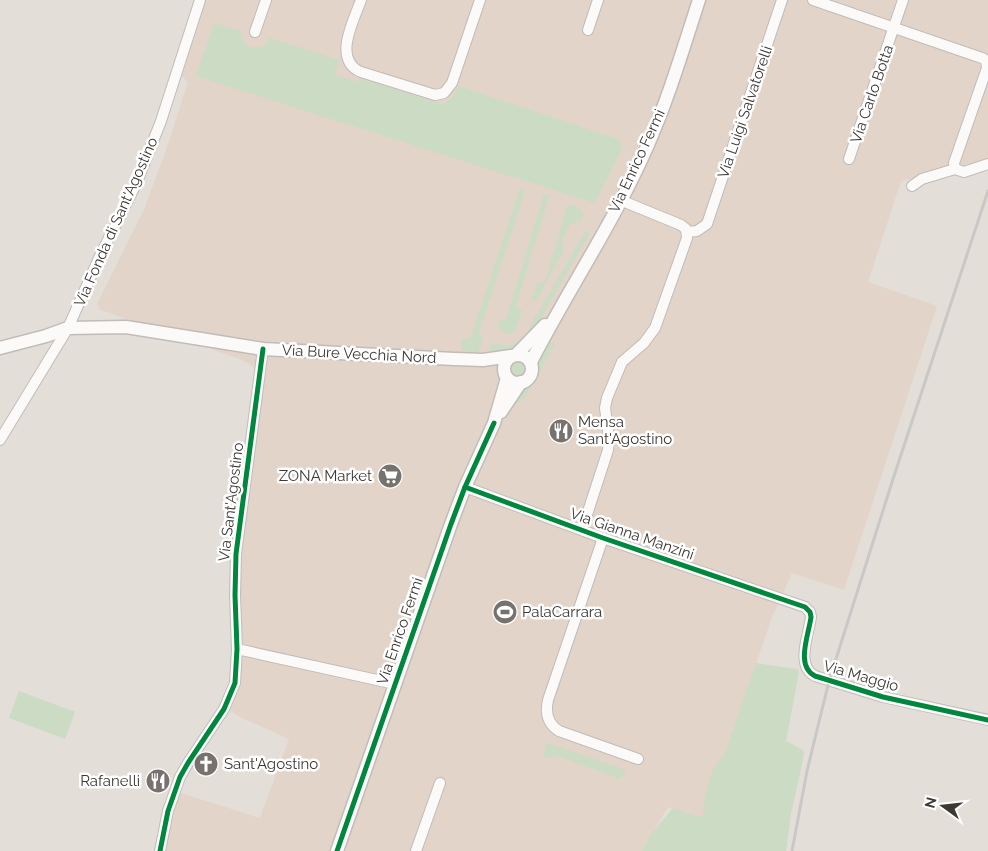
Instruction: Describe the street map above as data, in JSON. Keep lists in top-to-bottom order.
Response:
{
  "streets": {
    "street": [
      "Via Carlo Botta",
      "Via Luigi Salvatorelli",
      "Via Enrico Fermi",
      "Via Fonda di Sant'Agostino",
      "Via Bure Vecchia Nord",
      "Via Sant'Agostino",
      "Via Gianna Manzini",
      "Via Maggio"
    ]
  },
  "crossings": [
    ["Via Enrico Fermi", "Via Gianna Manzini"],
    ["Via Fonda di Sant'Agostino", "Via Bure Vecchia Nord"],
    ["Via Bure Vecchia Nord", "Via Sant'Agostino"],
    ["Via Gianna Manzini", "Via Maggio"]
  ],
  "places": {
    "restaurant": ["Mensa Sant'Agostino", "Rafanelli"],
    "supermarket": ["ZONA Market"],
    "sports": ["PalaCarrara"],
    "church": ["Sant'Agostino"]
  },
  "north": "left"
}
